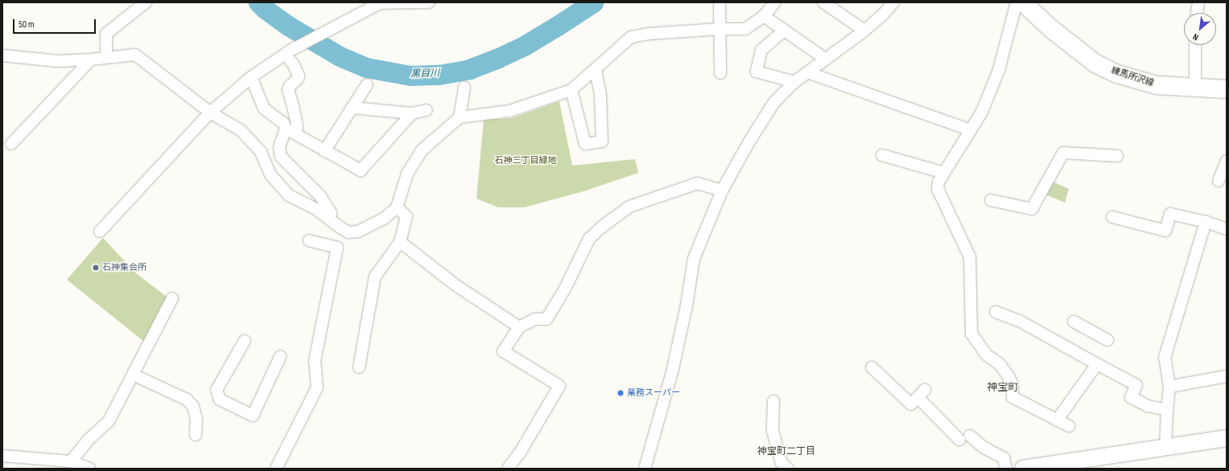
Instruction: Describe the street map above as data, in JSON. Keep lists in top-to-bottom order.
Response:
{
  "streets": {
    "main road": ["練馬所沢線"]
  },
  "districts": ["神宝町", "神宝町二丁目"],
  "water": ["黒目川"],
  "parks": ["石神三丁目緑地"],
  "places": ["石神集会所", "業務スーパー"],
  "scale_bar": "50 m",
  "north": "bottom left"
}
